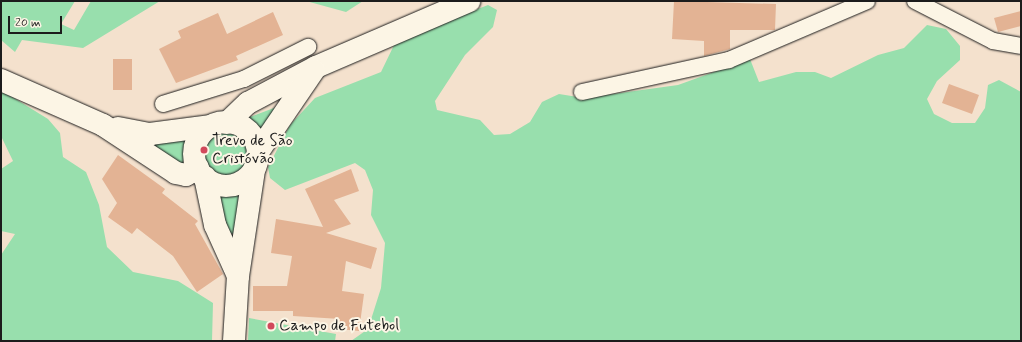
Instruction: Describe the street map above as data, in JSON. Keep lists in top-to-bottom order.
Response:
{
  "places": ["Trevo de São Cristóvão", "Campo de Futebol"],
  "scale_bar": "20 m"
}
